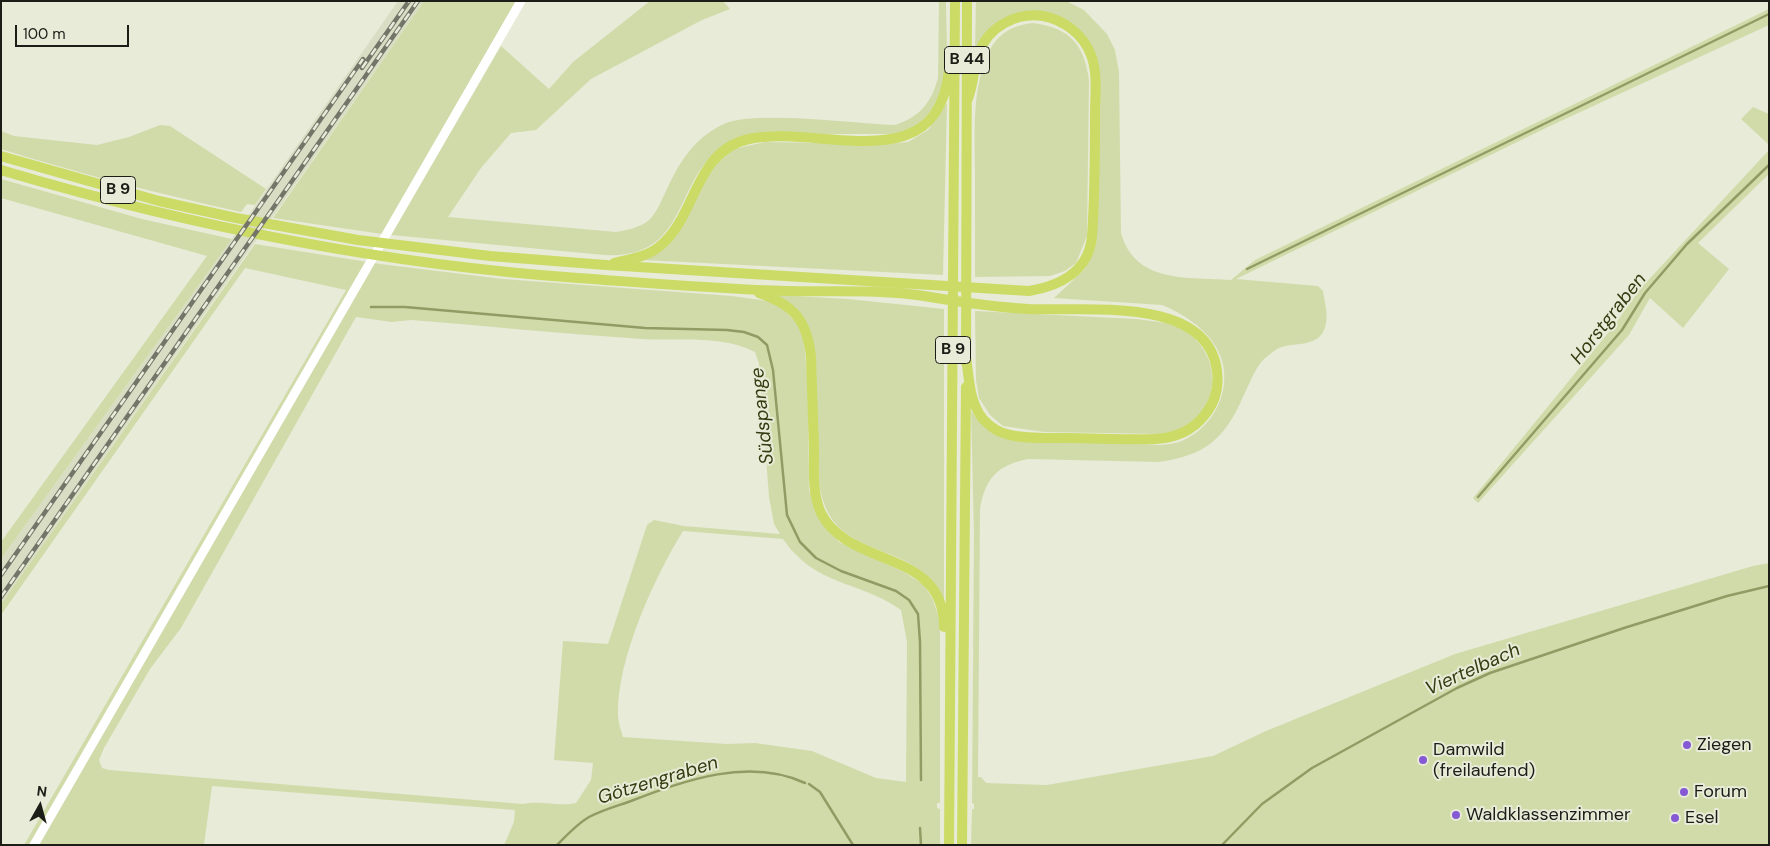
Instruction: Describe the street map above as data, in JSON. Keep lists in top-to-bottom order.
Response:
{
  "streets": {
    "highway": ["B 44", "B 9"]
  },
  "crossings": [
    ["B 44", "B 9"]
  ],
  "water": [
    "Horstgraben",
    "Südspange",
    "Viertelbach",
    "Götzengraben"
  ],
  "places": [
    "Ziegen",
    "Damwild (freilaufend)",
    "Forum",
    "Waldklassenzimmer",
    "Esel"
  ],
  "scale_bar": "100 m",
  "north": "top"
}
